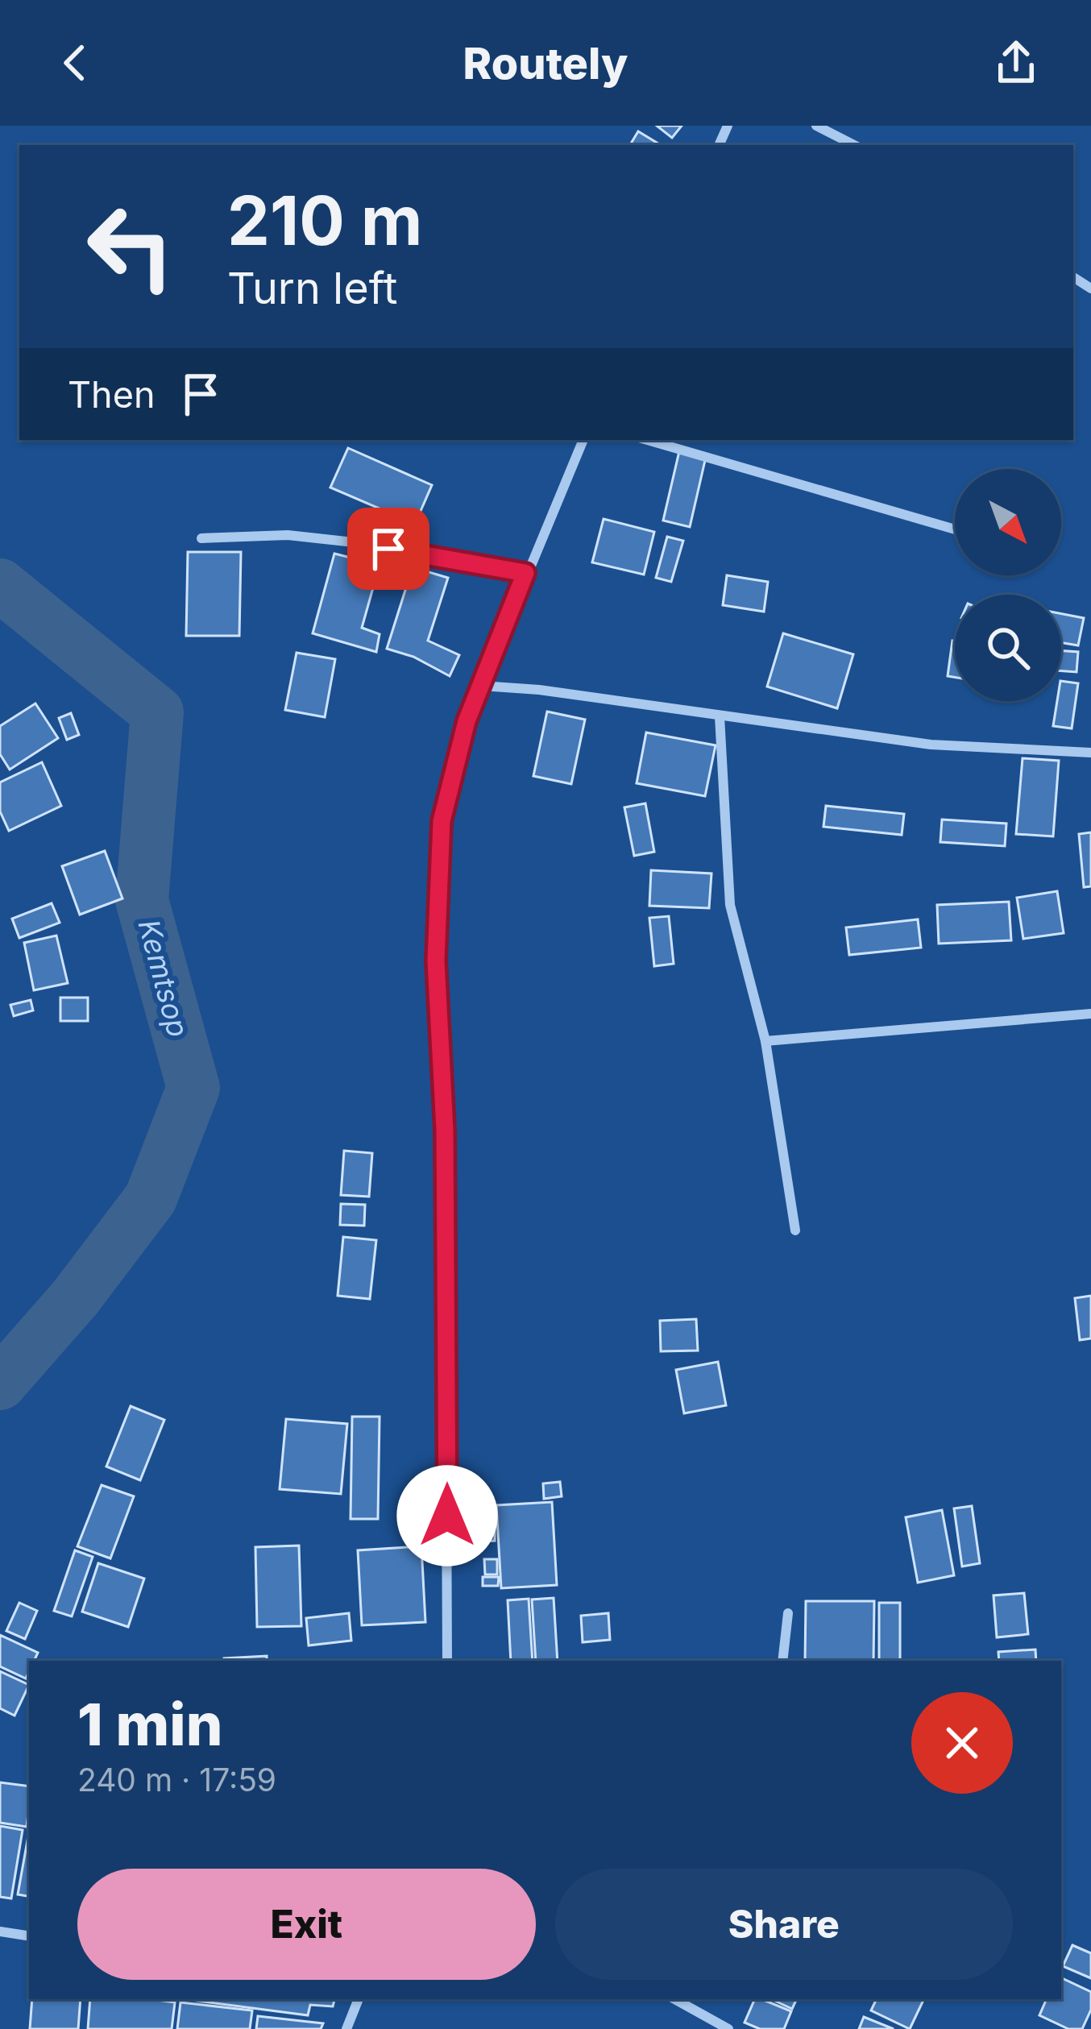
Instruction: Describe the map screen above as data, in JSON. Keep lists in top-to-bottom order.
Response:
{
  "water": ["Kemtsop"],
  "north": "bottom right",
  "page": {
    "header": "Routely",
    "turn": ["210 m", "Turn left"],
    "then": "Then",
    "heading": ["1 min", "240 m · 17:59"],
    "buttons": ["Exit", "Share"]
  }
}
